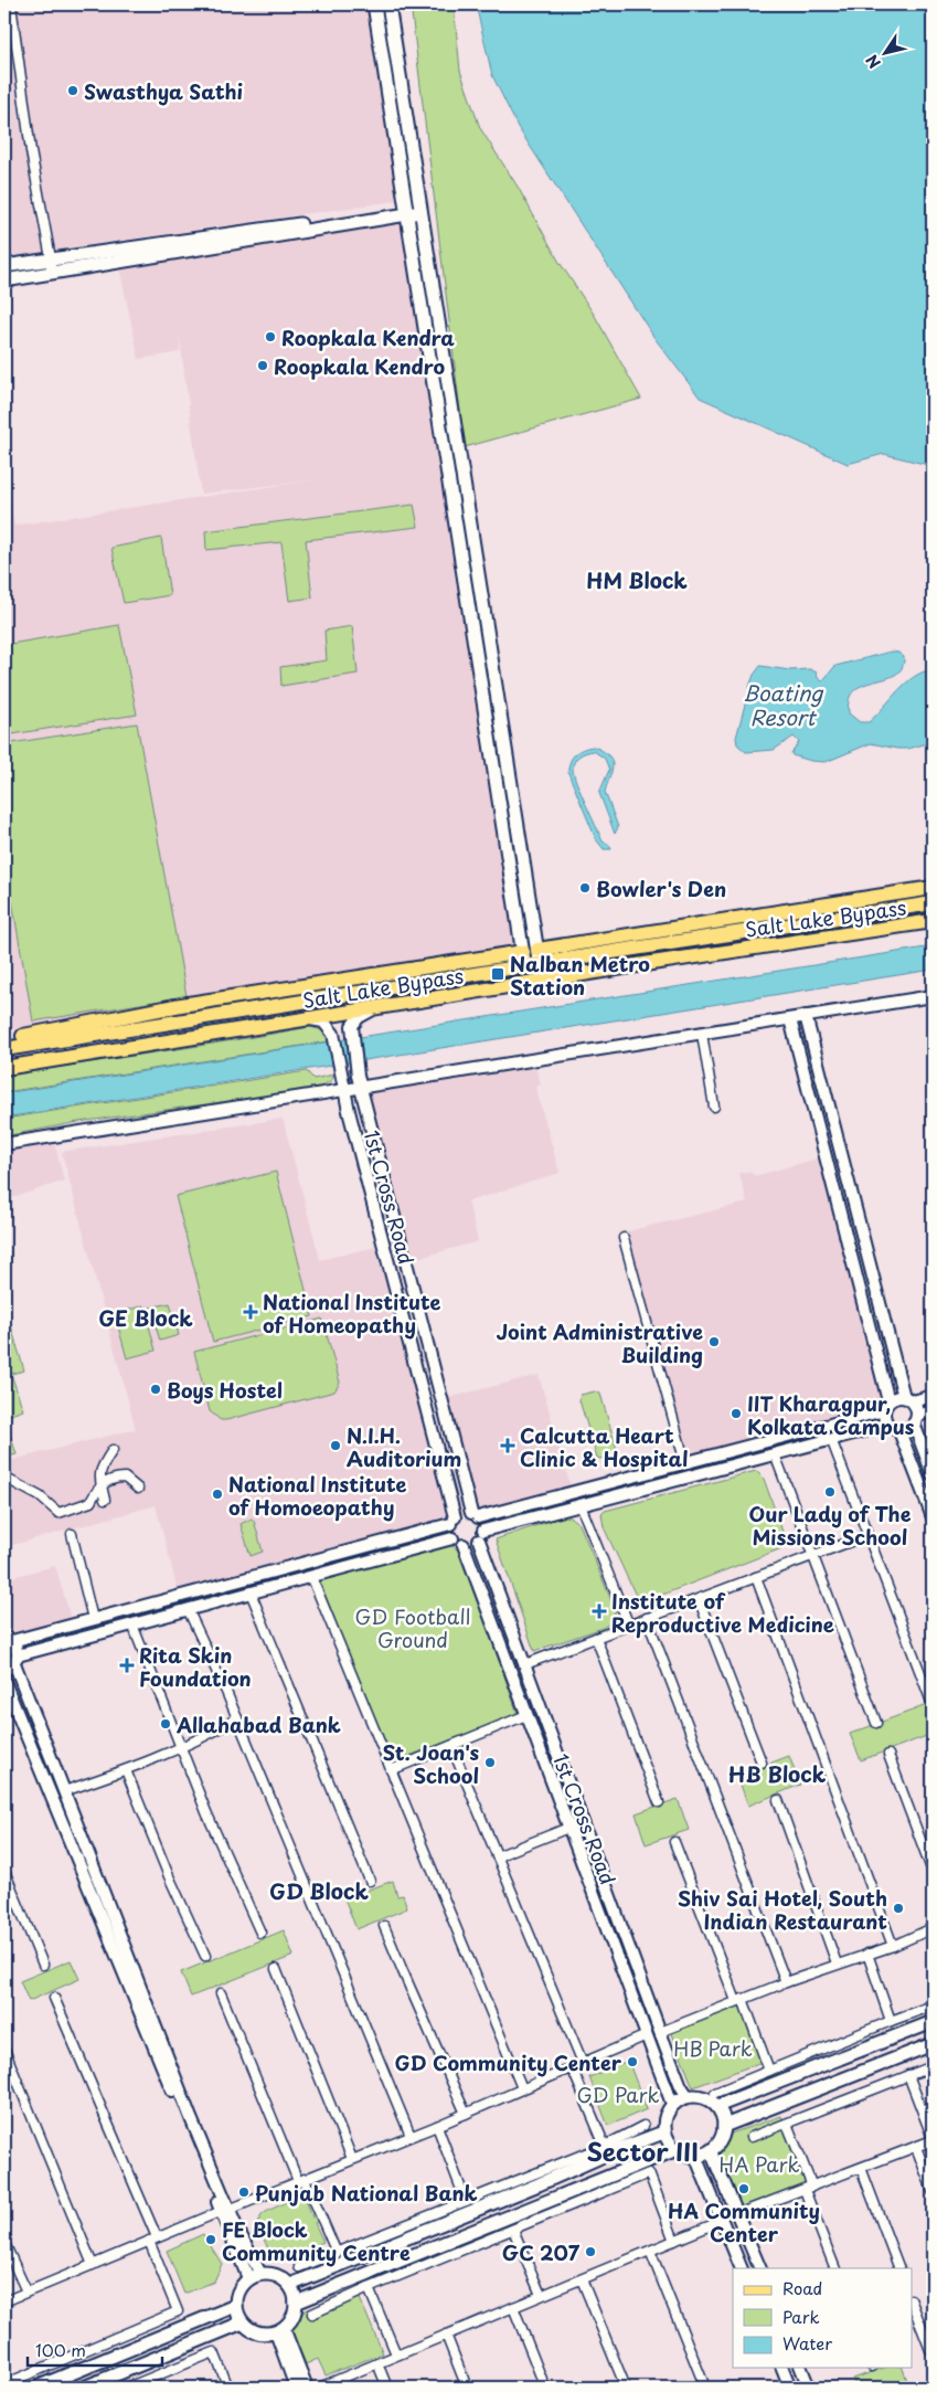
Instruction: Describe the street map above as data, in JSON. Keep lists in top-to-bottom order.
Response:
{
  "streets": {
    "main road": ["Salt Lake Bypass"],
    "street": ["1st Cross Road"]
  },
  "crossings": [
    ["Salt Lake Bypass", "1st Cross Road"]
  ],
  "districts": [
    "HM Block",
    "GE Block",
    "HB Block",
    "GD Block",
    "Sector III"
  ],
  "water": ["Boating Resort"],
  "parks": [
    "GD Football Ground",
    "HB Park",
    "GD Park",
    "HA Park"
  ],
  "places": {
    "other": [
      "Swasthya Sathi",
      "Roopkala Kendra",
      "Roopkala Kendro",
      "Bowler's Den",
      "Joint Administrative Building",
      "Boys Hostel",
      "IIT Kharagpur, Kolkata Campus",
      "N.I.H. Auditorium",
      "Our Lady of The Missions School",
      "National Institute of Homoeopathy",
      "Allahabad Bank",
      "St. Joan's School",
      "Shiv Sai Hotel, South Indian Restaurant",
      "GD Community Center",
      "HA Community Center",
      "Punjab National Bank",
      "FE Block Community Centre",
      "GC 207"
    ],
    "transit": ["Nalban Metro Station"],
    "health": [
      "National Institute of Homeopathy",
      "Calcutta Heart Clinic & Hospital",
      "Institute of Reproductive Medicine",
      "Rita Skin Foundation"
    ]
  },
  "legend": ["Road", "Park", "Water"],
  "scale_bar": "100 m",
  "north": "bottom left"
}
